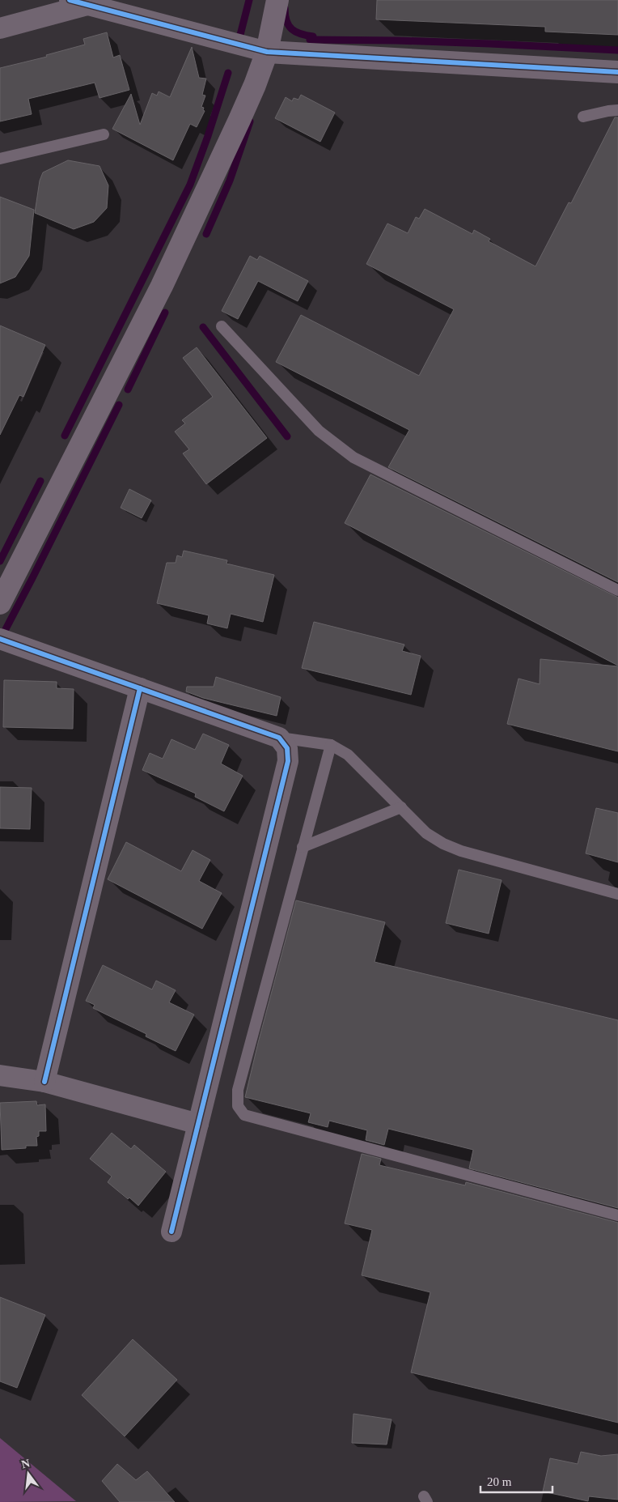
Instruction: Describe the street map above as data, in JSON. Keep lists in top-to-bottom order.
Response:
{
  "scale_bar": "20 m",
  "north": "top"
}
